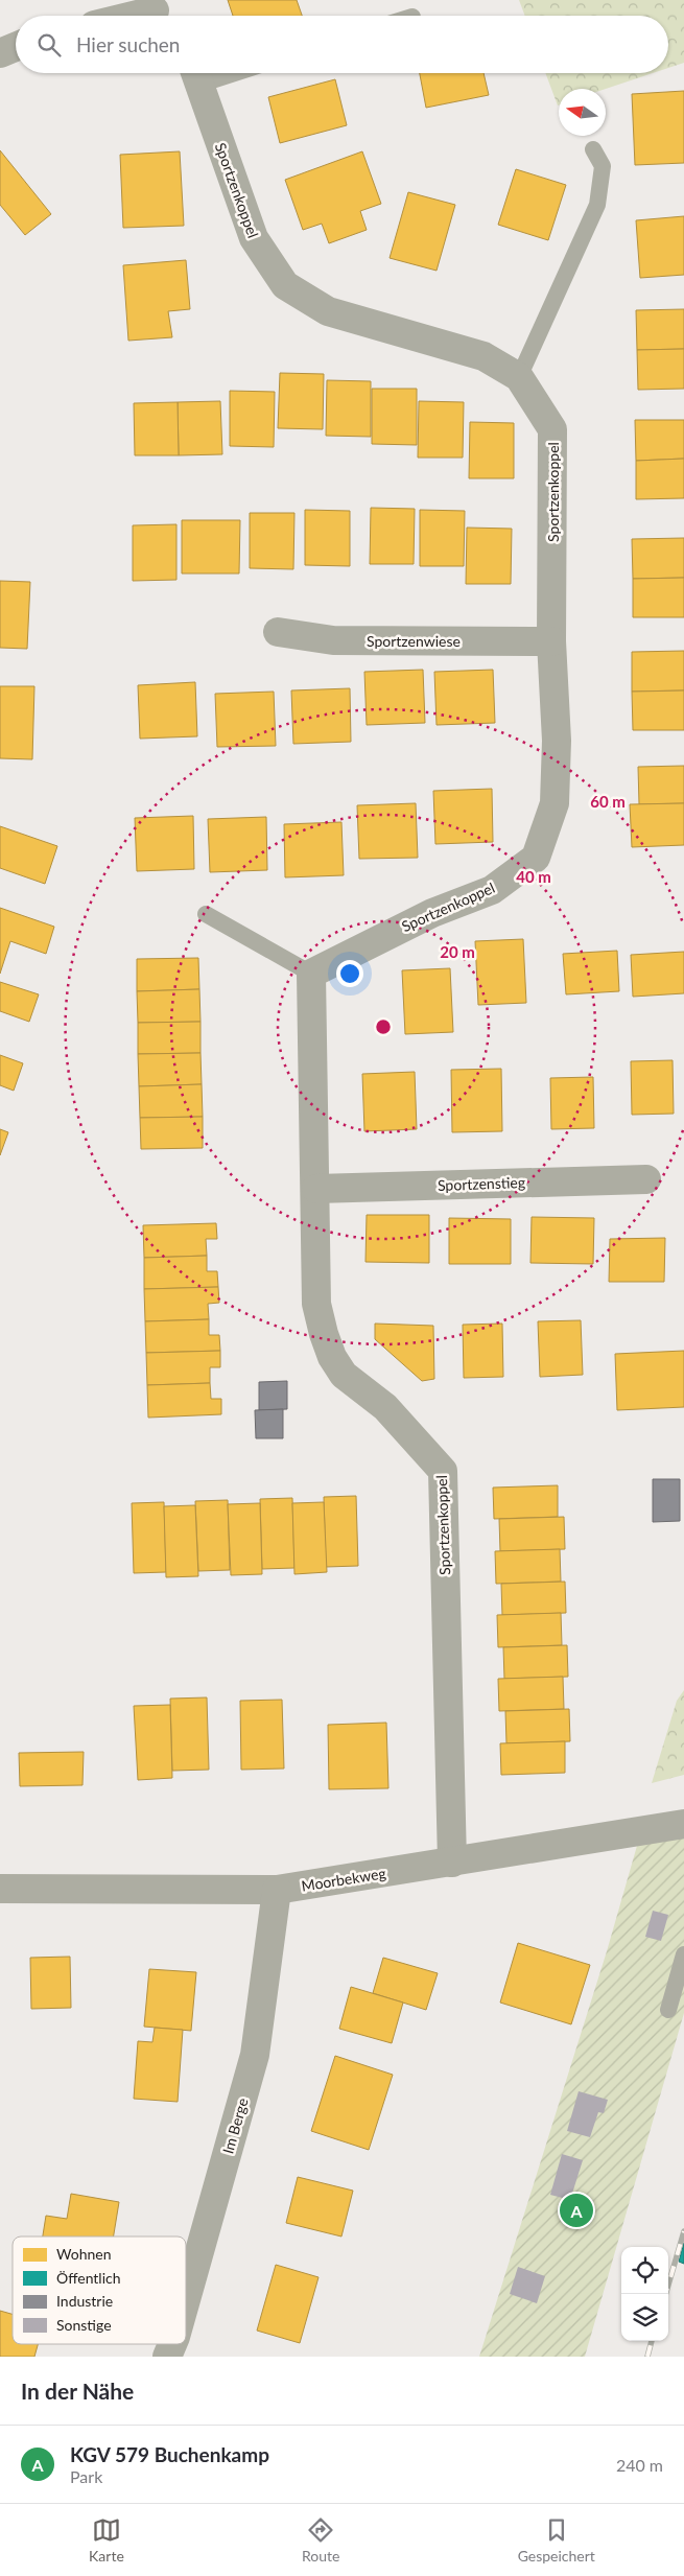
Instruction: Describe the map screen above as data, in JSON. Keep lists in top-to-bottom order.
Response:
{
  "streets": {
    "street": [
      "Sportzenkoppel",
      "Sportzenwiese",
      "Sportzenstieg",
      "Moorbekweg",
      "Im Berge"
    ]
  },
  "crossings": [
    ["Sportzenkoppel", "Sportzenwiese"],
    ["Sportzenkoppel", "Sportzenstieg"],
    ["Sportzenkoppel", "Moorbekweg"],
    ["Moorbekweg", "Im Berge"]
  ],
  "legend": [
    "Wohnen",
    "Öffentlich",
    "Industrie",
    "Sonstige"
  ],
  "north": "left",
  "page": {
    "search": "Hier suchen",
    "pins": "A",
    "heading": "In der Nähe",
    "list": [
      {
        "mark": "A",
        "name": "KGV 579 Buchenkamp",
        "note": "Park",
        "value": "240 m"
      }
    ],
    "nav": ["Karte", "Route", "Gespeichert"]
  },
  "rings": ["60 m", "40 m", "20 m"]
}
